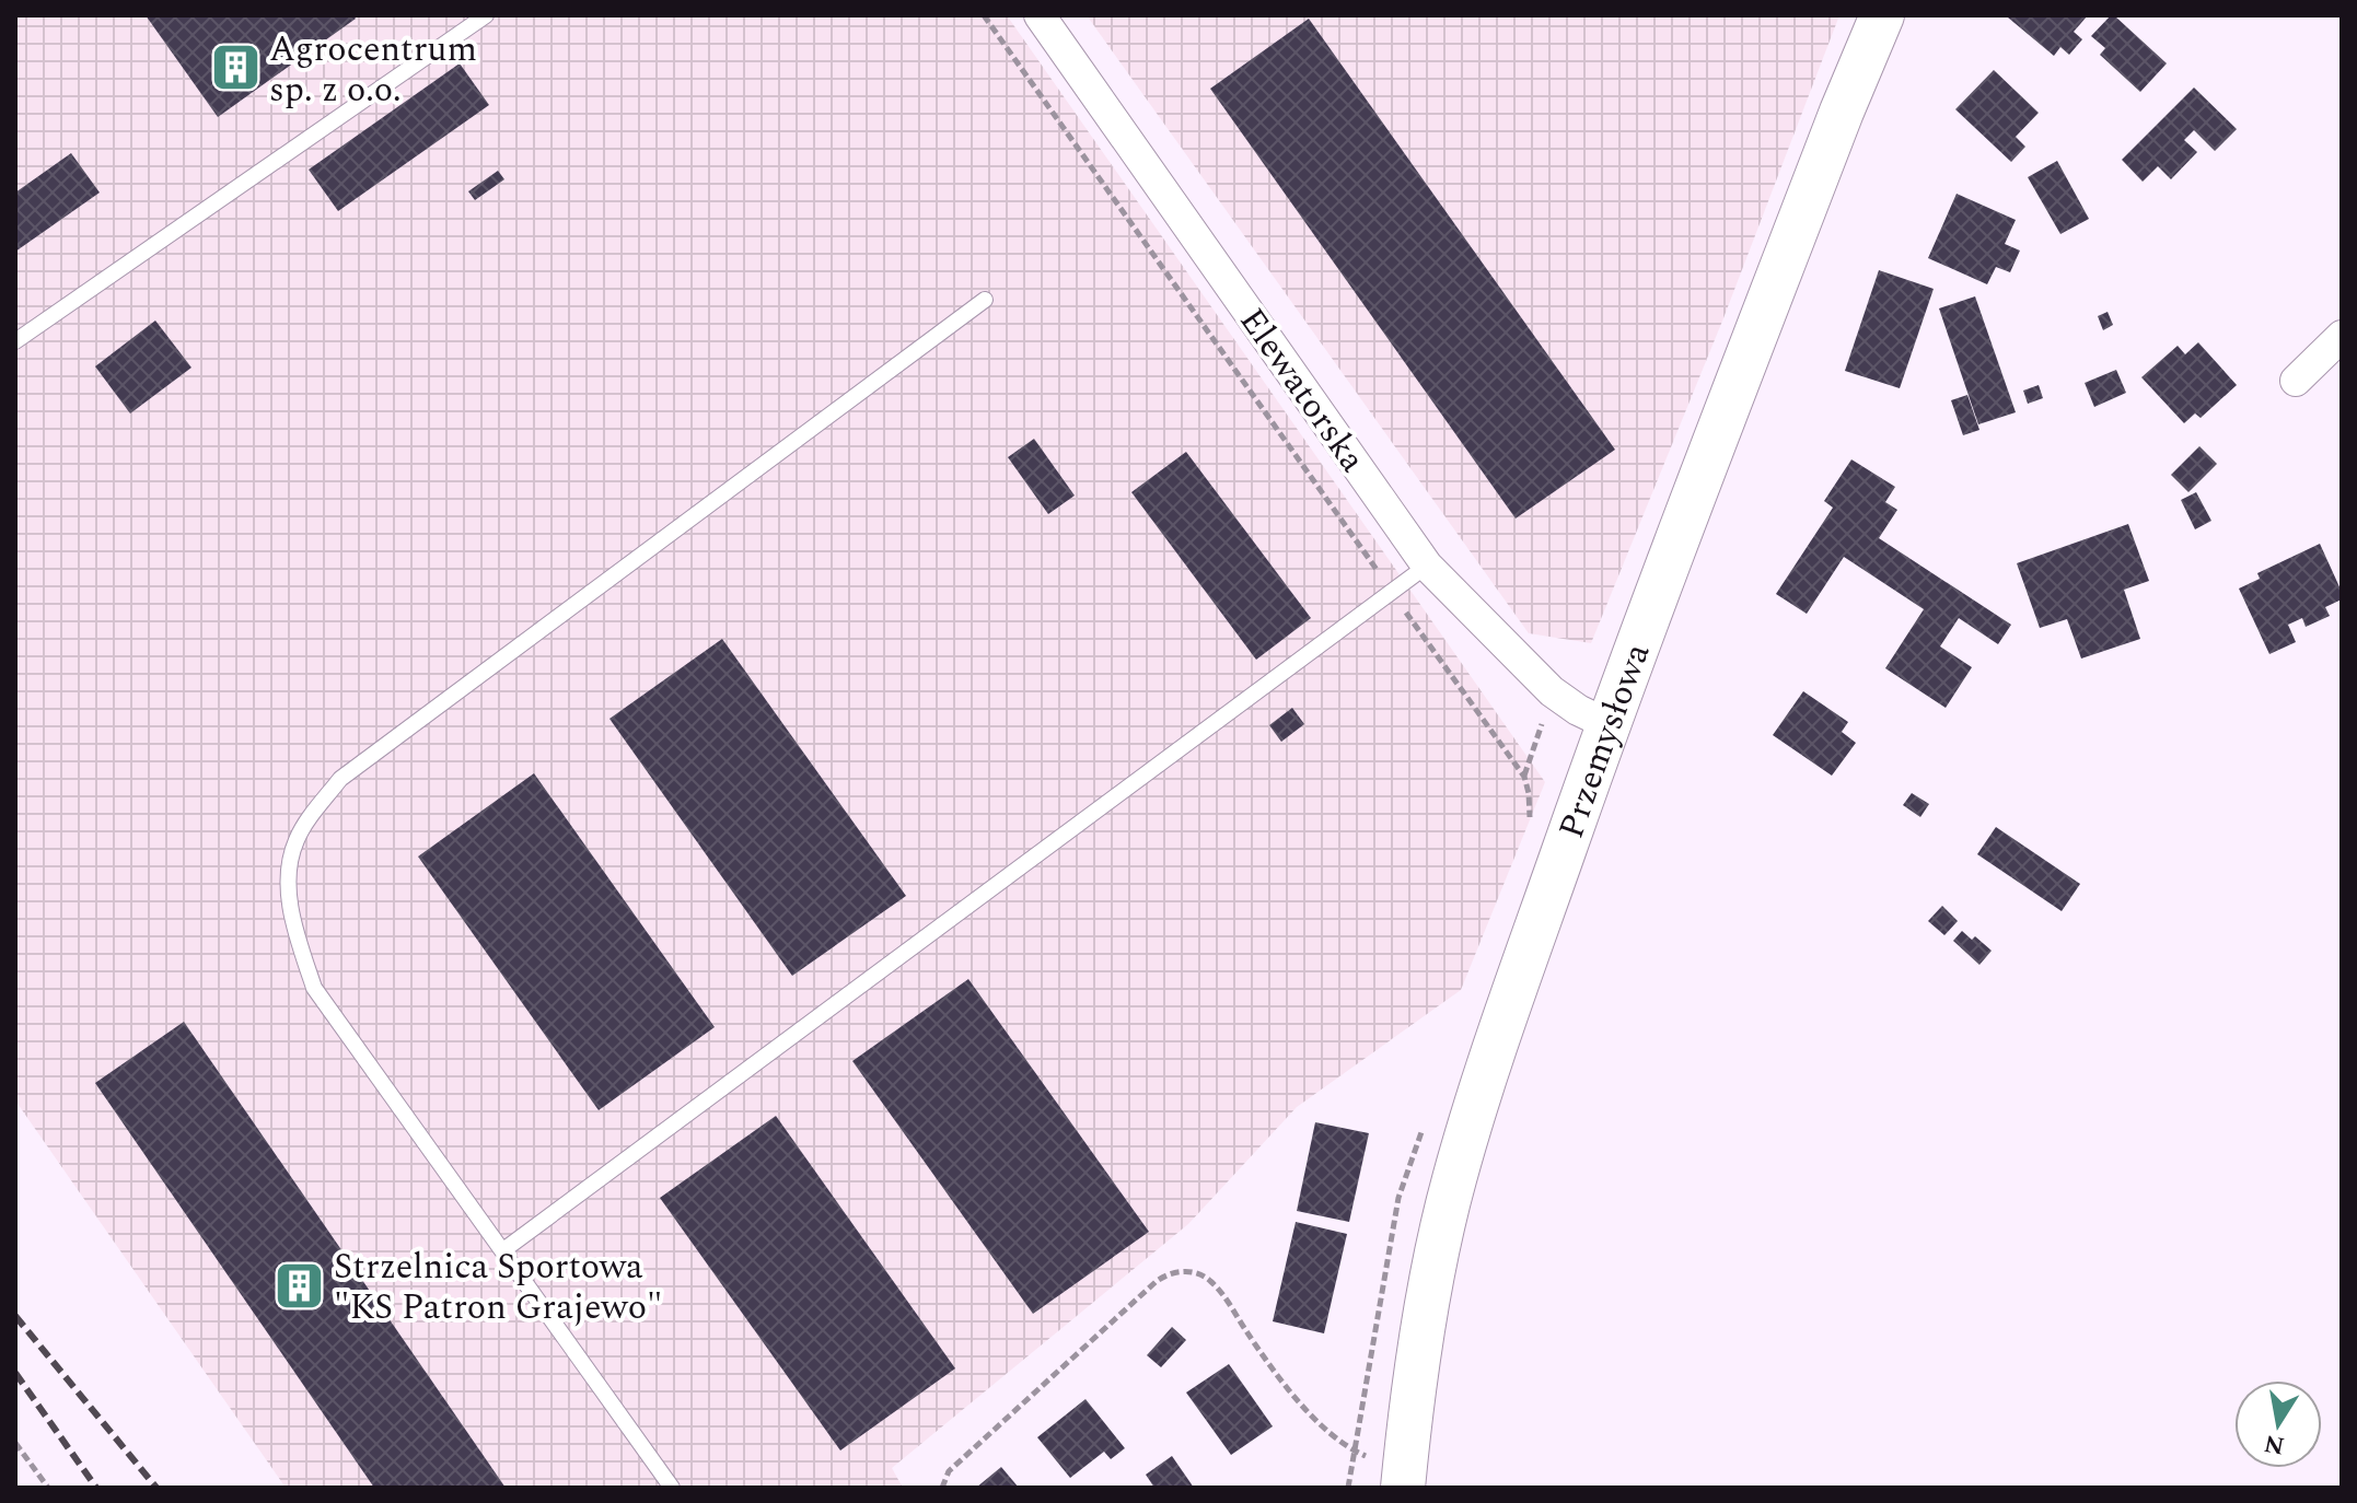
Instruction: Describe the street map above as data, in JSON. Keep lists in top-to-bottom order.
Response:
{
  "streets": {
    "street": ["Elewatorska", "Przemysłowa"]
  },
  "crossings": [
    ["Elewatorska", "Przemysłowa"]
  ],
  "places": {
    "building": ["Agrocentrum sp. z o.o.", "Strzelnica Sportowa \"KS Patron Grajewo\""]
  },
  "north": "bottom"
}
